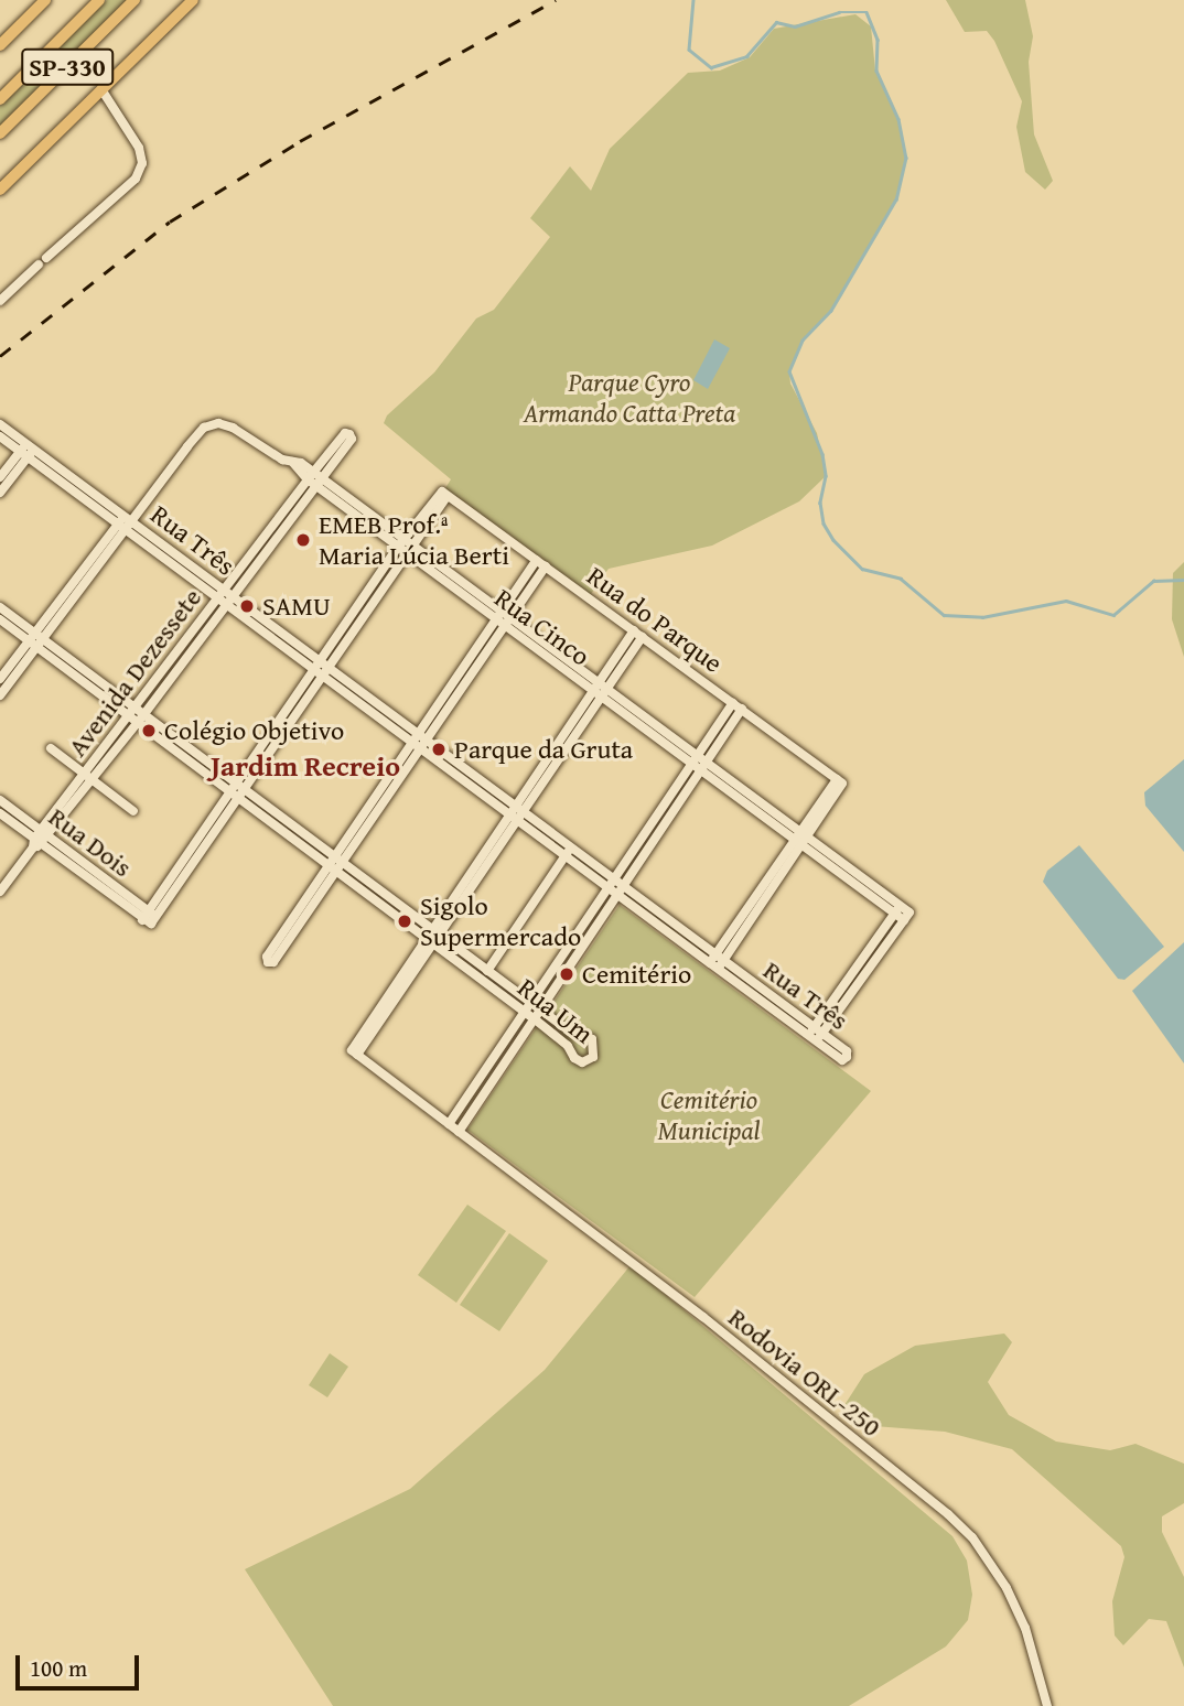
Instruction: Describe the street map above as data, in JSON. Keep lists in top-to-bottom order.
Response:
{
  "streets": {
    "highway": ["SP-330"],
    "street": [
      "Rua Três",
      "Rua do Parque",
      "Rua Cinco",
      "Avenida Dezessete",
      "Rua Dois",
      "Rua Um",
      "Rodovia ORL-250"
    ]
  },
  "crossings": [
    ["Rua Três", "Rua Cinco"],
    ["Rua Três", "Avenida Dezessete"],
    ["Rua do Parque", "Rua Cinco"],
    ["Rua Cinco", "Avenida Dezessete"],
    ["Avenida Dezessete", "Rua Dois"],
    ["Avenida Dezessete", "Rua Um"],
    ["Rua Dois", "Rua Um"]
  ],
  "districts": ["Jardim Recreio"],
  "parks": ["Parque Cyro Armando Catta Preta", "Cemitério Municipal"],
  "places": [
    "EMEB Prof.ª Maria Lúcia Berti",
    "SAMU",
    "Colégio Objetivo",
    "Parque da Gruta",
    "Sigolo Supermercado",
    "Cemitério"
  ],
  "scale_bar": "100 m"
}
